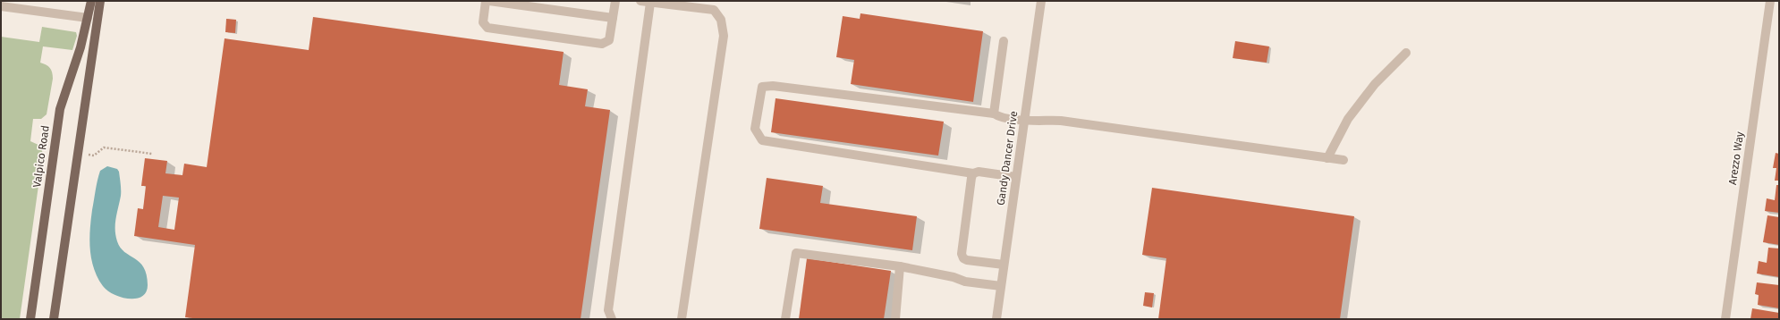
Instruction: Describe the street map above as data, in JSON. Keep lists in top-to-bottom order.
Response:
{
  "streets": {
    "main road": ["Valpico Road"],
    "street": ["Gandy Dancer Drive", "Arezzo Way"]
  }
}
